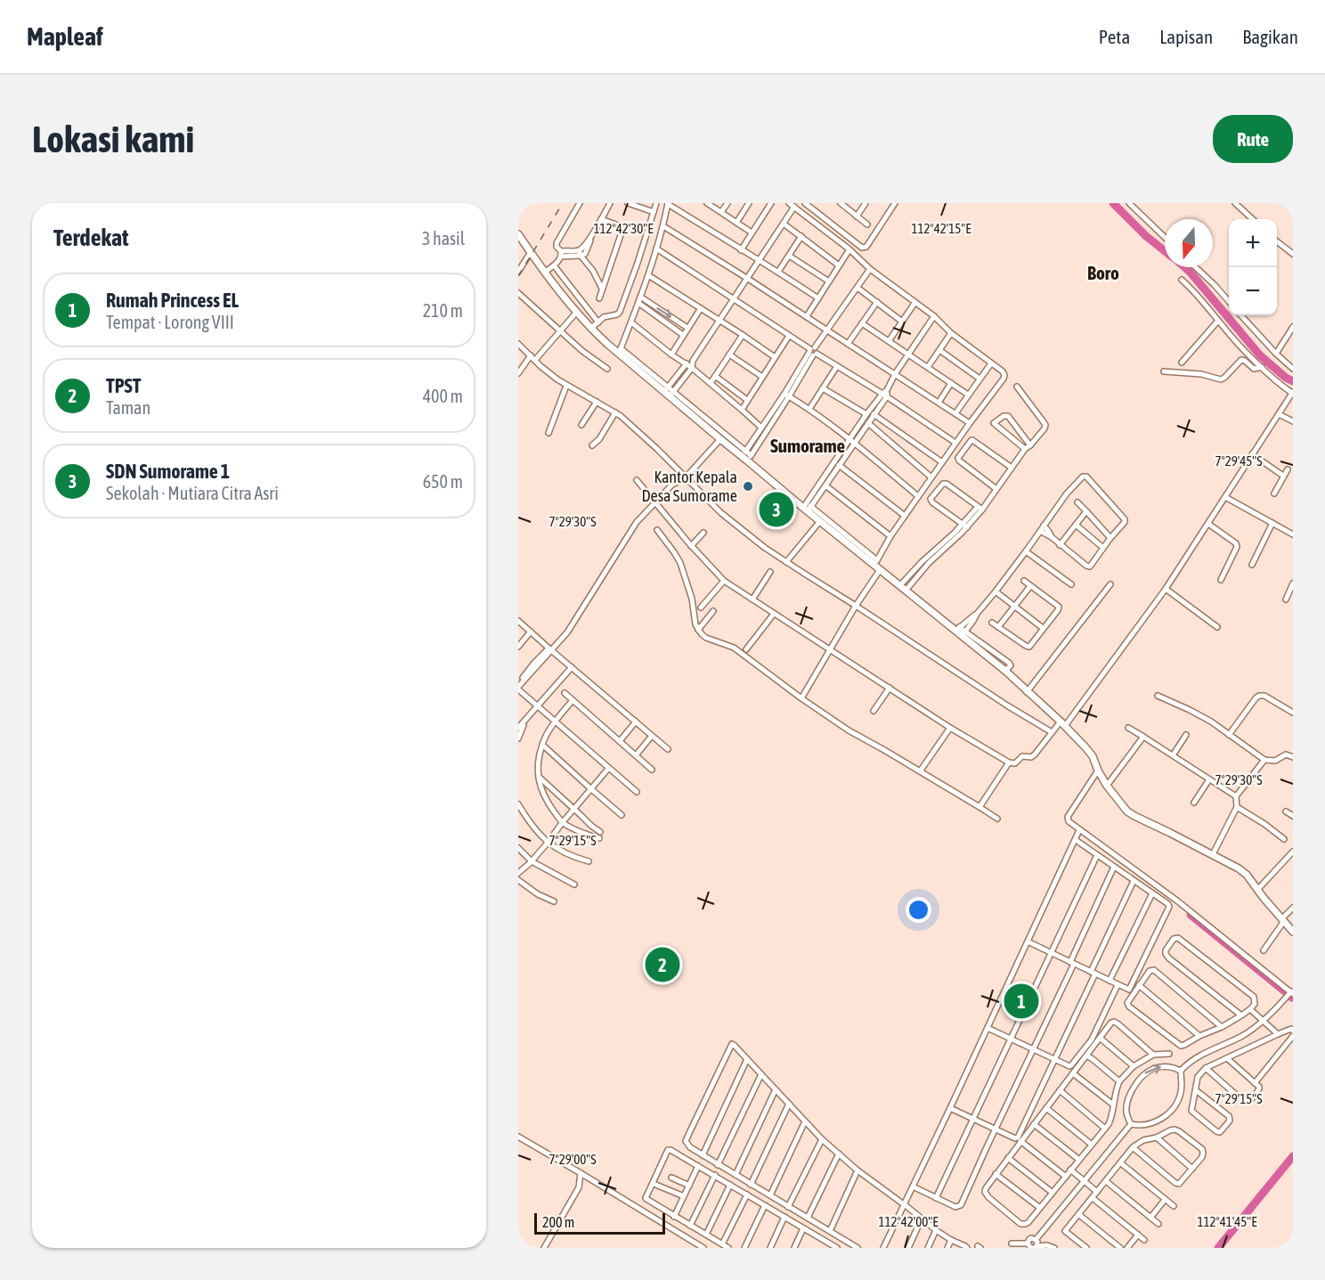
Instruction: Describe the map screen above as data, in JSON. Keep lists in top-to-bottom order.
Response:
{
  "districts": ["Boro", "Sumorame"],
  "places": ["Kantor Kepala Desa Sumorame"],
  "scale_bar": "200 m",
  "north": "bottom",
  "page": {
    "header": "Mapleaf",
    "nav": ["Peta", "Lapisan", "Bagikan"],
    "buttons": "Rute",
    "title": "Lokasi kami",
    "heading": ["Terdekat", "3 hasil"],
    "map_buttons": ["+", "−"],
    "list": [
      {
        "mark": "1",
        "name": "Rumah Princess EL",
        "note": "Tempat · Lorong VIII",
        "value": "210 m"
      },
      {
        "mark": "2",
        "name": "TPST",
        "note": "Taman",
        "value": "400 m"
      },
      {
        "mark": "3",
        "name": "SDN Sumorame 1",
        "note": "Sekolah · Mutiara Citra Asri",
        "value": "650 m"
      }
    ],
    "pins": ["3", "2", "1"],
    "scale": "200 m"
  },
  "coordinates": [
    "112°42'30\"E",
    "112°42'15\"E",
    "7°29'45\"S",
    "7°29'30\"S",
    "7°29'15\"S",
    "7°29'00\"S",
    "112°42'00\"E",
    "112°41'45\"E"
  ]
}
